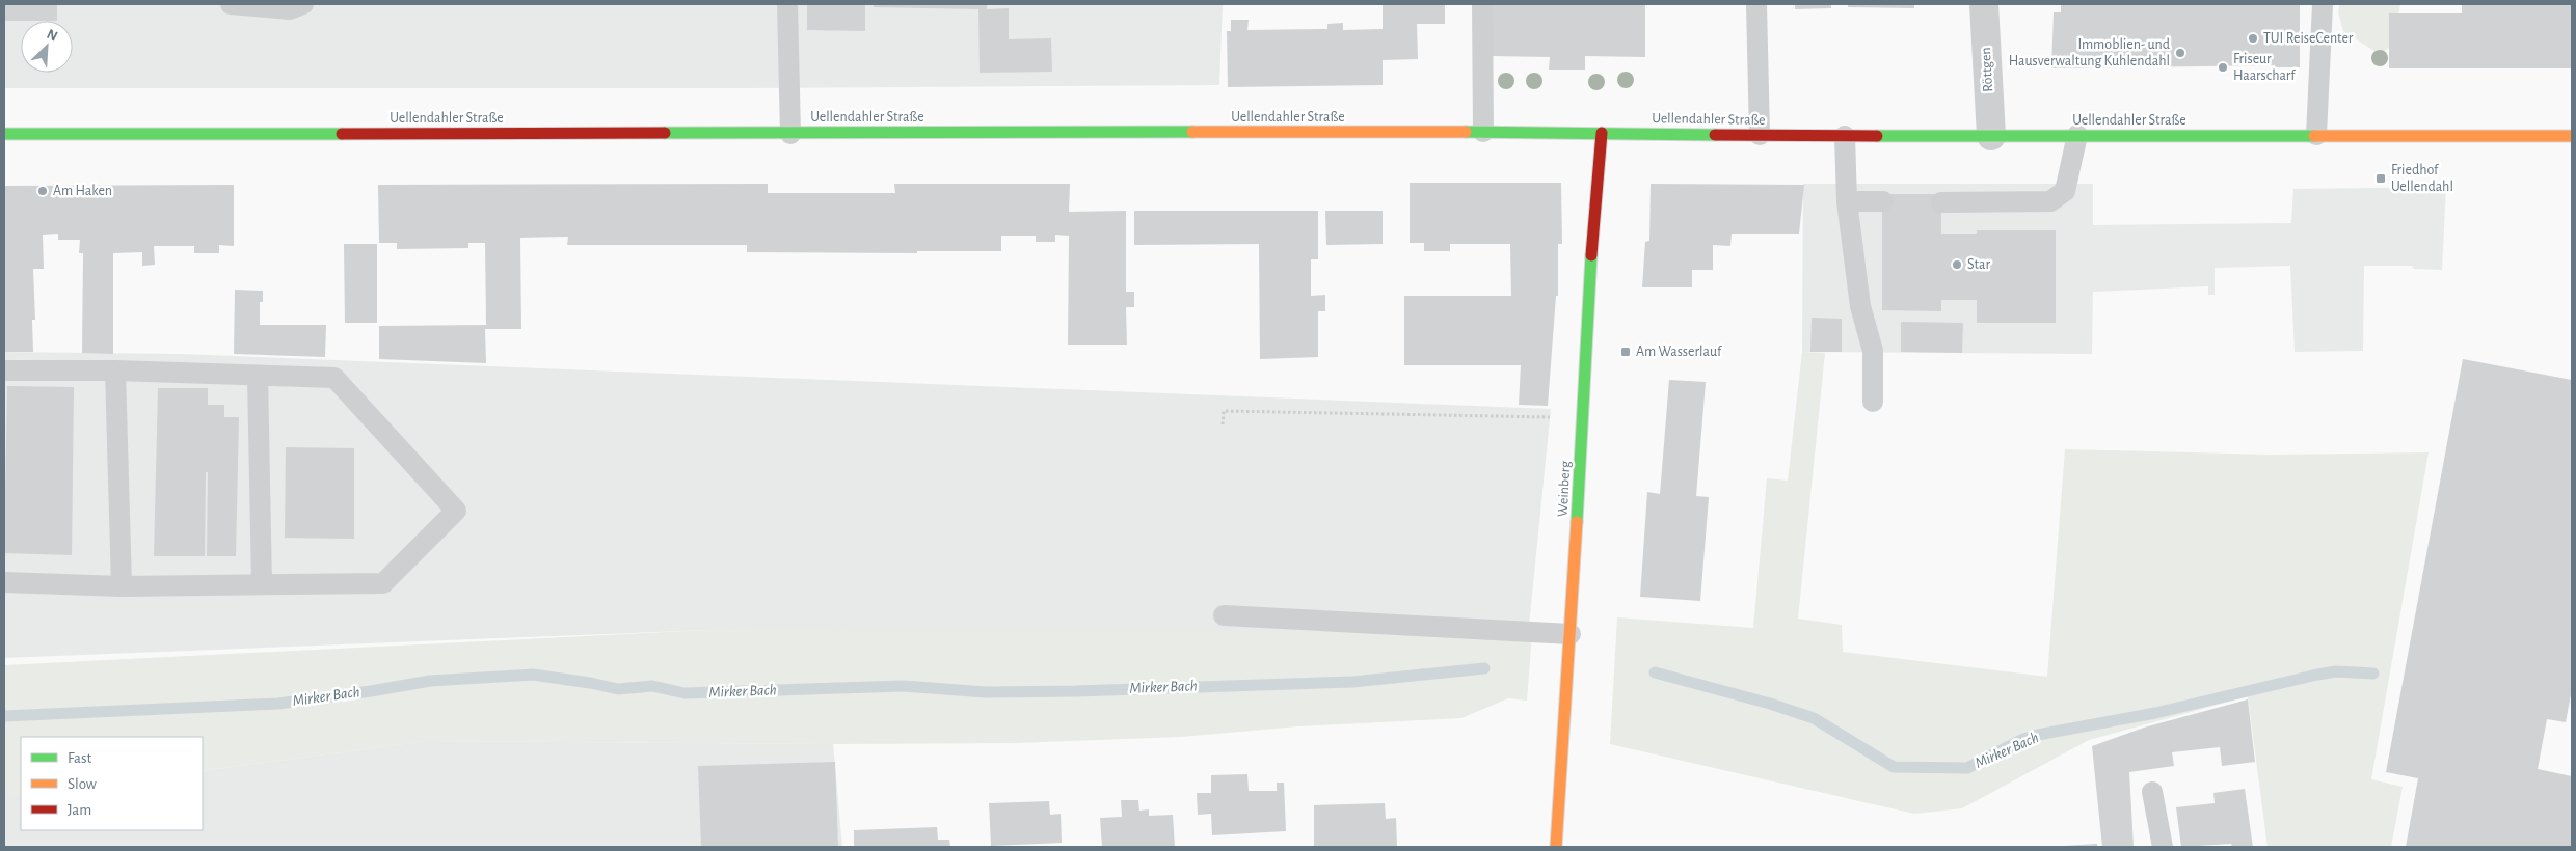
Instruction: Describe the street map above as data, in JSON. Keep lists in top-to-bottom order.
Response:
{
  "streets": {
    "main road": ["Uellendahler Straße", "Weinberg"],
    "street": ["Röttgen"]
  },
  "crossings": [
    ["Röttgen", "Uellendahler Straße"],
    ["Uellendahler Straße", "Weinberg"]
  ],
  "water": ["Mirker Bach"],
  "places": {
    "other": [
      "TUI ReiseCenter",
      "Immoblien- und Hausverwaltung Kuhlendahl",
      "Friseur Haarscharf",
      "Am Haken",
      "Star"
    ],
    "transit": ["Friedhof Uellendahl", "Am Wasserlauf"]
  },
  "legend": ["Fast", "Slow", "Jam"],
  "north": "top right"
}
